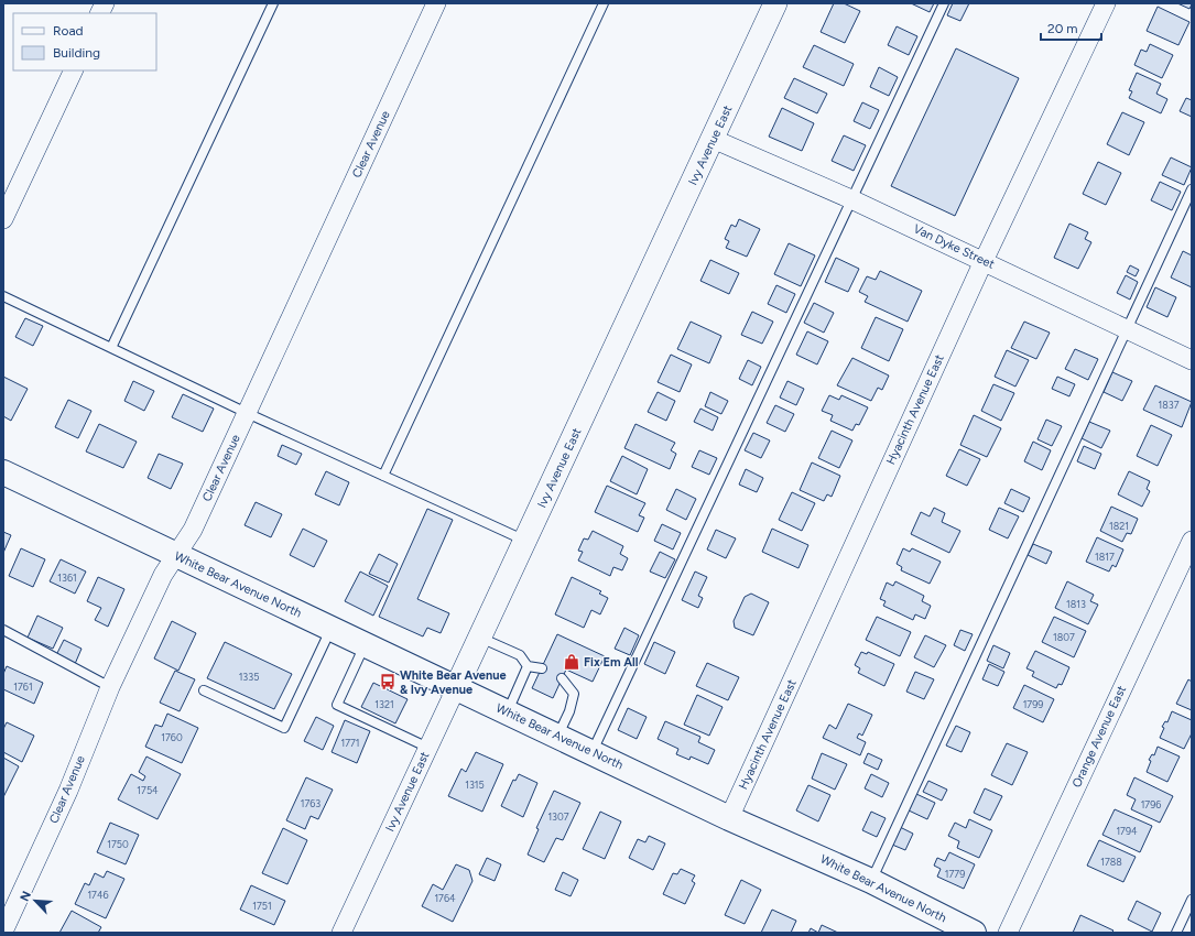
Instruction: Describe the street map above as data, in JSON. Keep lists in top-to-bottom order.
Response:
{
  "streets": {
    "main road": ["White Bear Avenue North"],
    "street": [
      "Clear Avenue",
      "Ivy Avenue East",
      "Van Dyke Street",
      "Hyacinth Avenue East",
      "Orange Avenue East"
    ]
  },
  "crossings": [
    ["Clear Avenue", "White Bear Avenue North"],
    ["Ivy Avenue East", "Van Dyke Street"],
    ["Ivy Avenue East", "White Bear Avenue North"],
    ["Van Dyke Street", "Hyacinth Avenue East"],
    ["Hyacinth Avenue East", "White Bear Avenue North"]
  ],
  "places": {
    "shop": ["Fix Em All"],
    "bus stop": ["White Bear Avenue & Ivy Avenue"]
  },
  "house_numbers": [
    "1837",
    "1821",
    "1817",
    "1361",
    "1813",
    "1807",
    "1335",
    "1761",
    "1321",
    "1799",
    "1760",
    "1771",
    "1315",
    "1754",
    "1763",
    "1796",
    "1307",
    "1794",
    "1750",
    "1788",
    "1779",
    "1746",
    "1764",
    "1751"
  ],
  "legend": ["Road", "Building"],
  "scale_bar": "20 m",
  "north": "top left"
}
